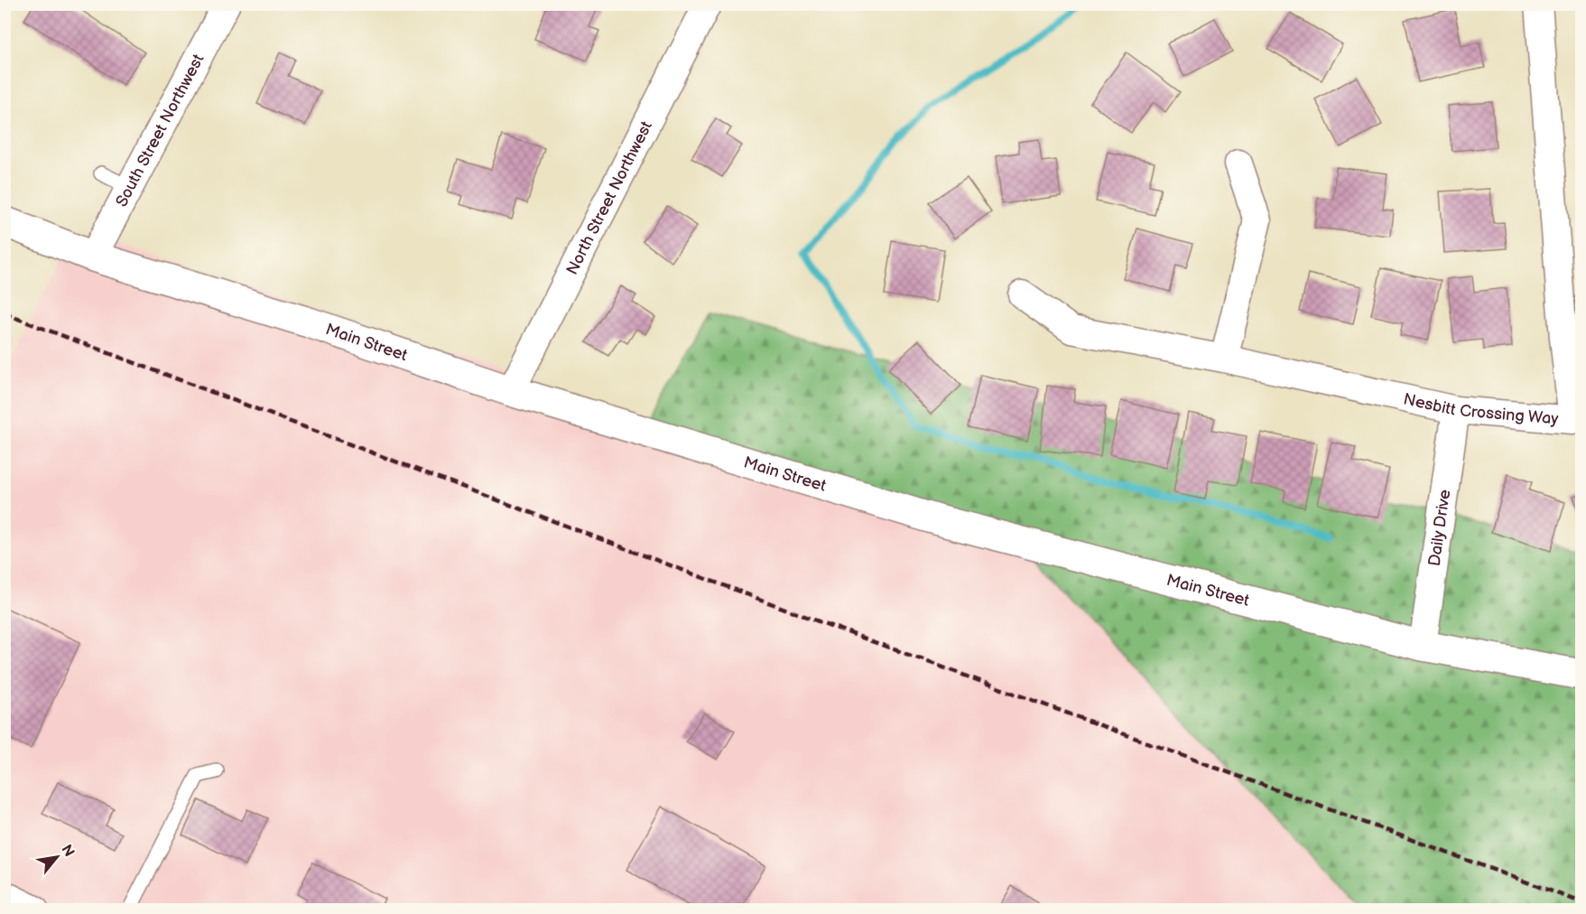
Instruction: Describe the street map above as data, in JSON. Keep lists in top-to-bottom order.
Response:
{
  "streets": {
    "street": [
      "South Street Northwest",
      "North Street Northwest",
      "Main Street",
      "Nesbitt Crossing Way",
      "Daily Drive"
    ]
  },
  "crossings": [
    ["South Street Northwest", "Main Street"],
    ["North Street Northwest", "Main Street"],
    ["Main Street", "Daily Drive"],
    ["Nesbitt Crossing Way", "Daily Drive"]
  ],
  "north": "top right"
}
